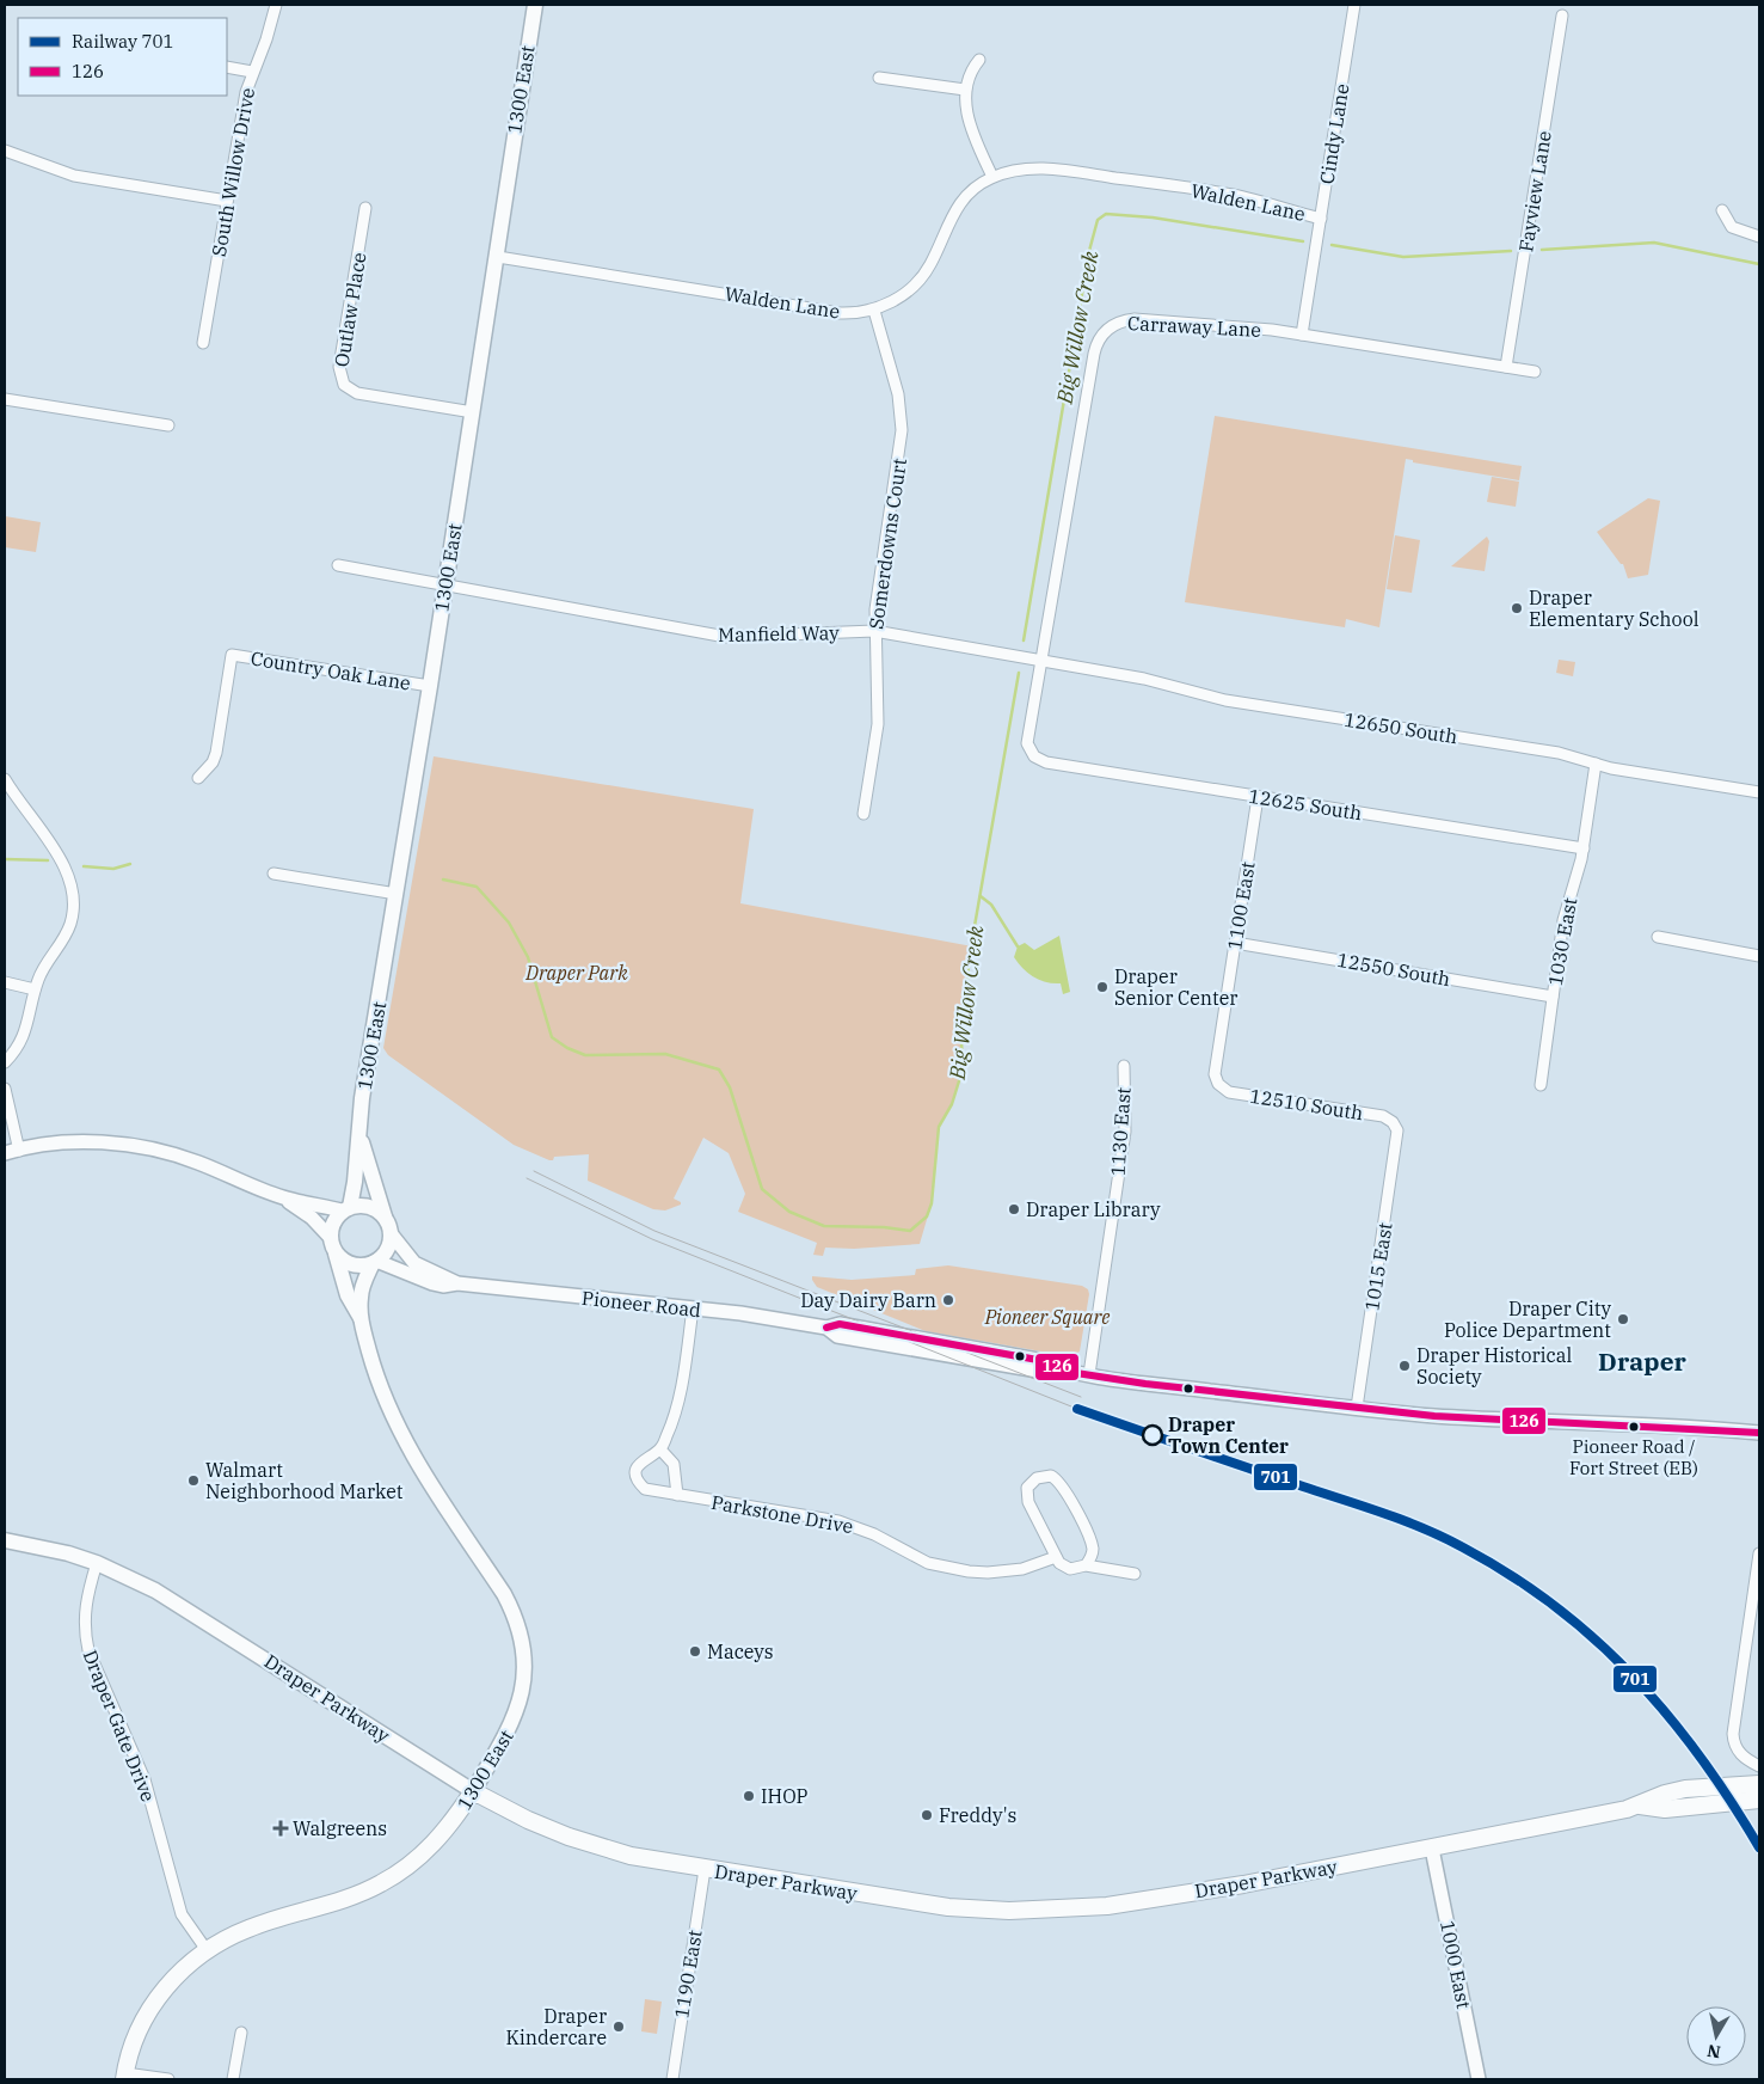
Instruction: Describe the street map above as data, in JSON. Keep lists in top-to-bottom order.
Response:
{
  "streets": {
    "main road": ["1300 East", "Draper Parkway"],
    "street": [
      "Cindy Lane",
      "South Willow Drive",
      "Fayview Lane",
      "Walden Lane",
      "Outlaw Place",
      "Carraway Lane",
      "Somerdowns Court",
      "Manfield Way",
      "Country Oak Lane",
      "12650 South",
      "12625 South",
      "1100 East",
      "1030 East",
      "12550 South",
      "12510 South",
      "1130 East",
      "1015 East",
      "Pioneer Road",
      "Parkstone Drive",
      "Draper Gate Drive",
      "1000 East",
      "1190 East"
    ]
  },
  "crossings": [
    ["1300 East", "Walden Lane"],
    ["1300 East", "Outlaw Place"],
    ["1300 East", "Manfield Way"],
    ["1300 East", "Country Oak Lane"],
    ["1300 East", "Pioneer Road"],
    ["1300 East", "Draper Parkway"],
    ["1300 East", "Draper Gate Drive"],
    ["Cindy Lane", "Walden Lane"],
    ["Cindy Lane", "Carraway Lane"],
    ["Fayview Lane", "Carraway Lane"],
    ["Walden Lane", "Somerdowns Court"],
    ["Carraway Lane", "Manfield Way"],
    ["Carraway Lane", "12650 South"],
    ["Carraway Lane", "12625 South"],
    ["Somerdowns Court", "Manfield Way"],
    ["Manfield Way", "12650 South"],
    ["12650 South", "1030 East"],
    ["12625 South", "1100 East"],
    ["12625 South", "1030 East"],
    ["1100 East", "12550 South"],
    ["1100 East", "12510 South"],
    ["1030 East", "12550 South"],
    ["12510 South", "1015 East"],
    ["1130 East", "Pioneer Road"],
    ["1015 East", "Pioneer Road"],
    ["Draper Parkway", "Draper Gate Drive"],
    ["Draper Parkway", "1000 East"],
    ["Draper Parkway", "1190 East"]
  ],
  "districts": ["Draper"],
  "water": ["Big Willow Creek"],
  "parks": ["Draper Park", "Pioneer Square"],
  "places": {
    "other": [
      "Draper Elementary School",
      "Draper Senior Center",
      "Draper Library",
      "Day Dairy Barn",
      "Draper City Police Department",
      "Draper Historical Society",
      "Pioneer Road / Fort Street (EB)",
      "Draper Town Center",
      "Walmart Neighborhood Market",
      "Maceys",
      "IHOP",
      "Freddy's",
      "Draper Kindercare"
    ],
    "health": ["Walgreens"]
  },
  "lines": ["transit line 126", "rail line 701"],
  "legend": ["Railway 701", "126"],
  "north": "bottom"
}
